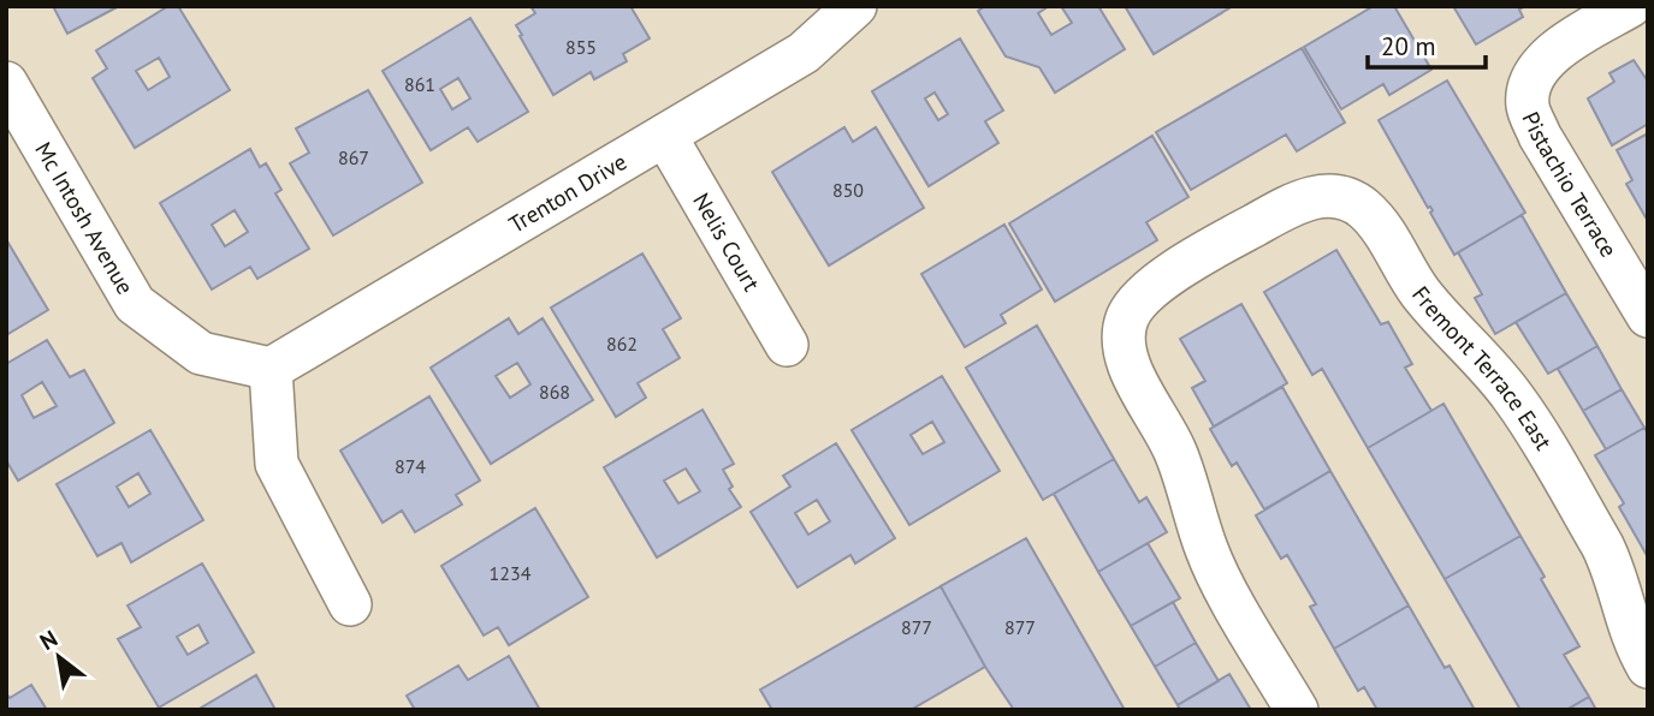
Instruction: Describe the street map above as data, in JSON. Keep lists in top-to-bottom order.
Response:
{
  "streets": {
    "street": [
      "Pistachio Terrace",
      "Trenton Drive",
      "Mc Intosh Avenue",
      "Nelis Court",
      "Fremont Terrace East"
    ]
  },
  "crossings": [
    ["Trenton Drive", "Mc Intosh Avenue"],
    ["Trenton Drive", "Nelis Court"]
  ],
  "house_numbers": [
    "855",
    "861",
    "867",
    "850",
    "862",
    "868",
    "874",
    "1234",
    "877",
    "877"
  ],
  "scale_bar": "20 m",
  "north": "top left"
}
